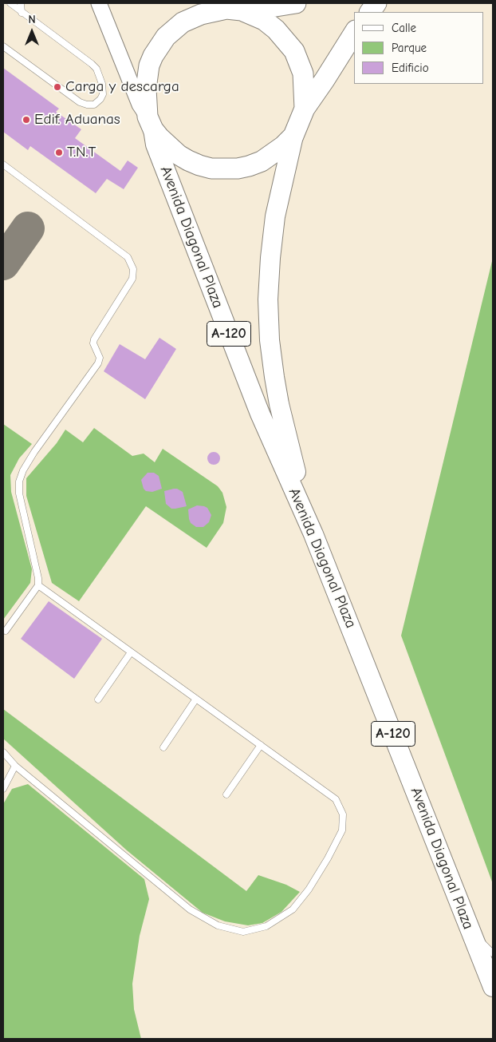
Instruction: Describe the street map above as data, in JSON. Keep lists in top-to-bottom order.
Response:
{
  "streets": {
    "main road": ["Avenida Diagonal Plaza", "A-120"]
  },
  "crossings": [
    ["Avenida Diagonal Plaza", "A-120"]
  ],
  "places": ["Carga y descarga", "Edif. Aduanas", "T.N.T"],
  "legend": ["Calle", "Parque", "Edificio"],
  "north": "top"
}
